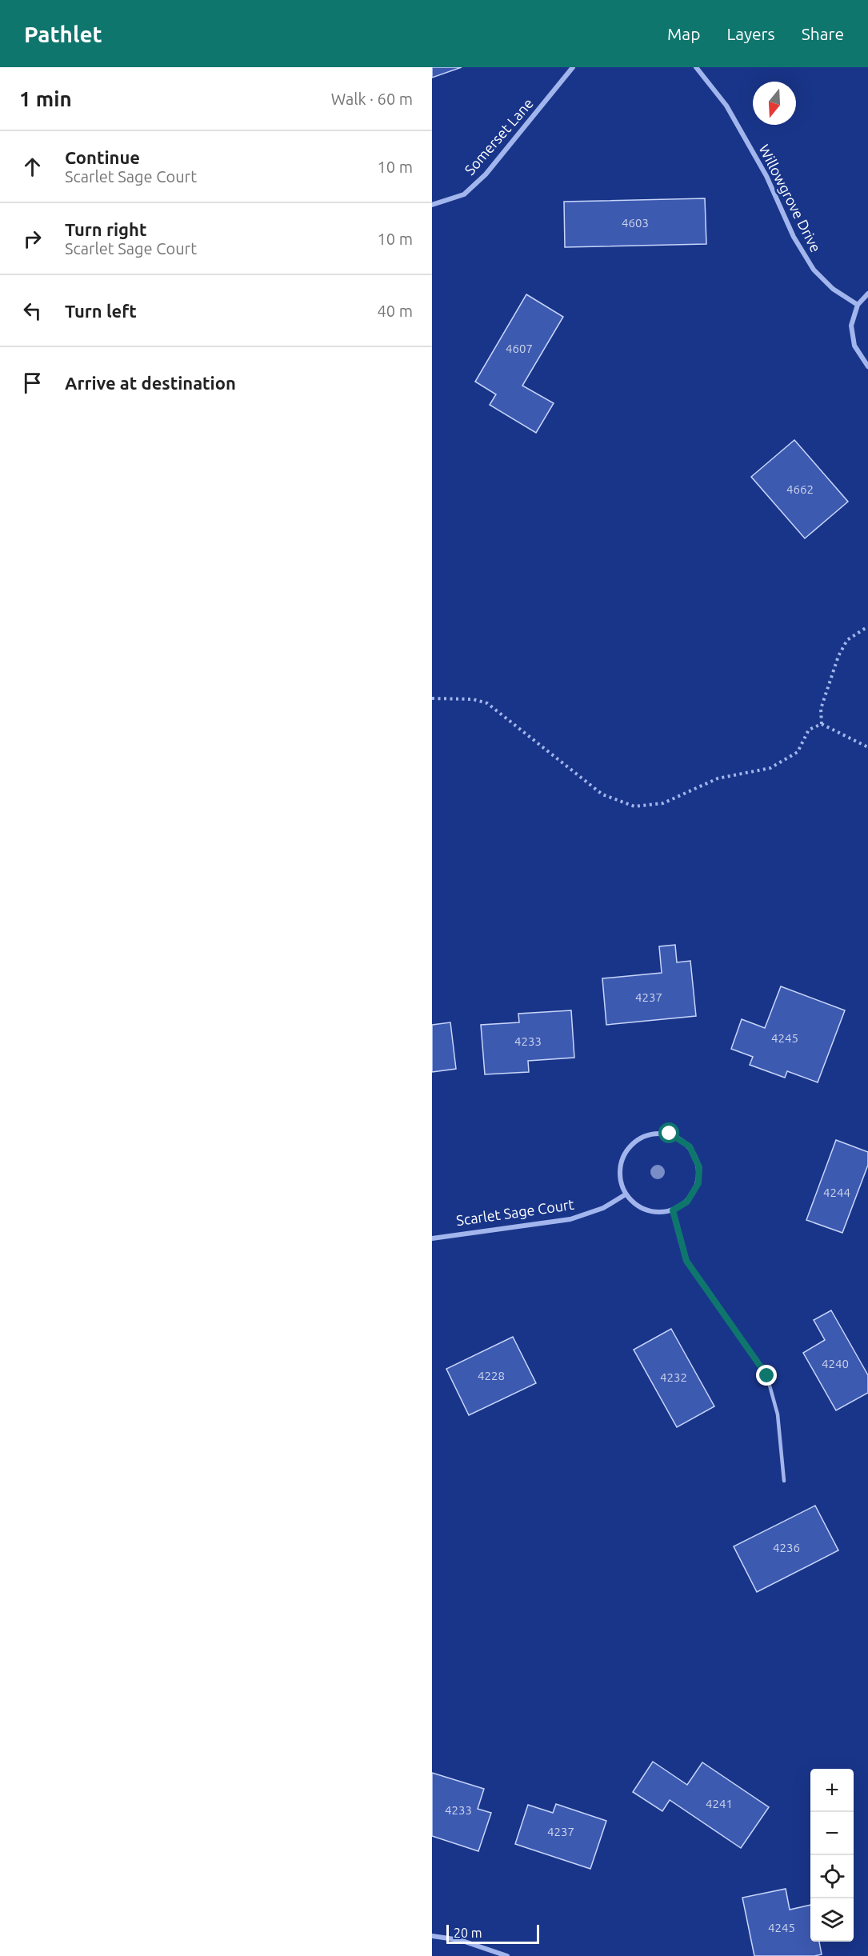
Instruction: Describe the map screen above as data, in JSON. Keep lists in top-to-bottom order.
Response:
{
  "streets": {
    "street": ["Somerset Lane", "Willowgrove Drive", "Scarlet Sage Court"]
  },
  "house_numbers": [
    "4603",
    "4607",
    "4662",
    "4237",
    "4245",
    "4233",
    "4244",
    "4240",
    "4228",
    "4232",
    "4236",
    "4241",
    "4233",
    "4237",
    "4245"
  ],
  "scale_bar": "20 m",
  "north": "bottom",
  "page": {
    "header": "Pathlet",
    "nav": ["Map", "Layers", "Share"],
    "heading": ["1 min", "Walk · 60 m"],
    "list": [
      ["Continue", "Scarlet Sage Court", "10 m"],
      ["Turn right", "Scarlet Sage Court", "10 m"],
      ["Turn left", "40 m"],
      "Arrive at destination"
    ],
    "map_buttons": ["+", "−"],
    "scale": "20 m"
  }
}
